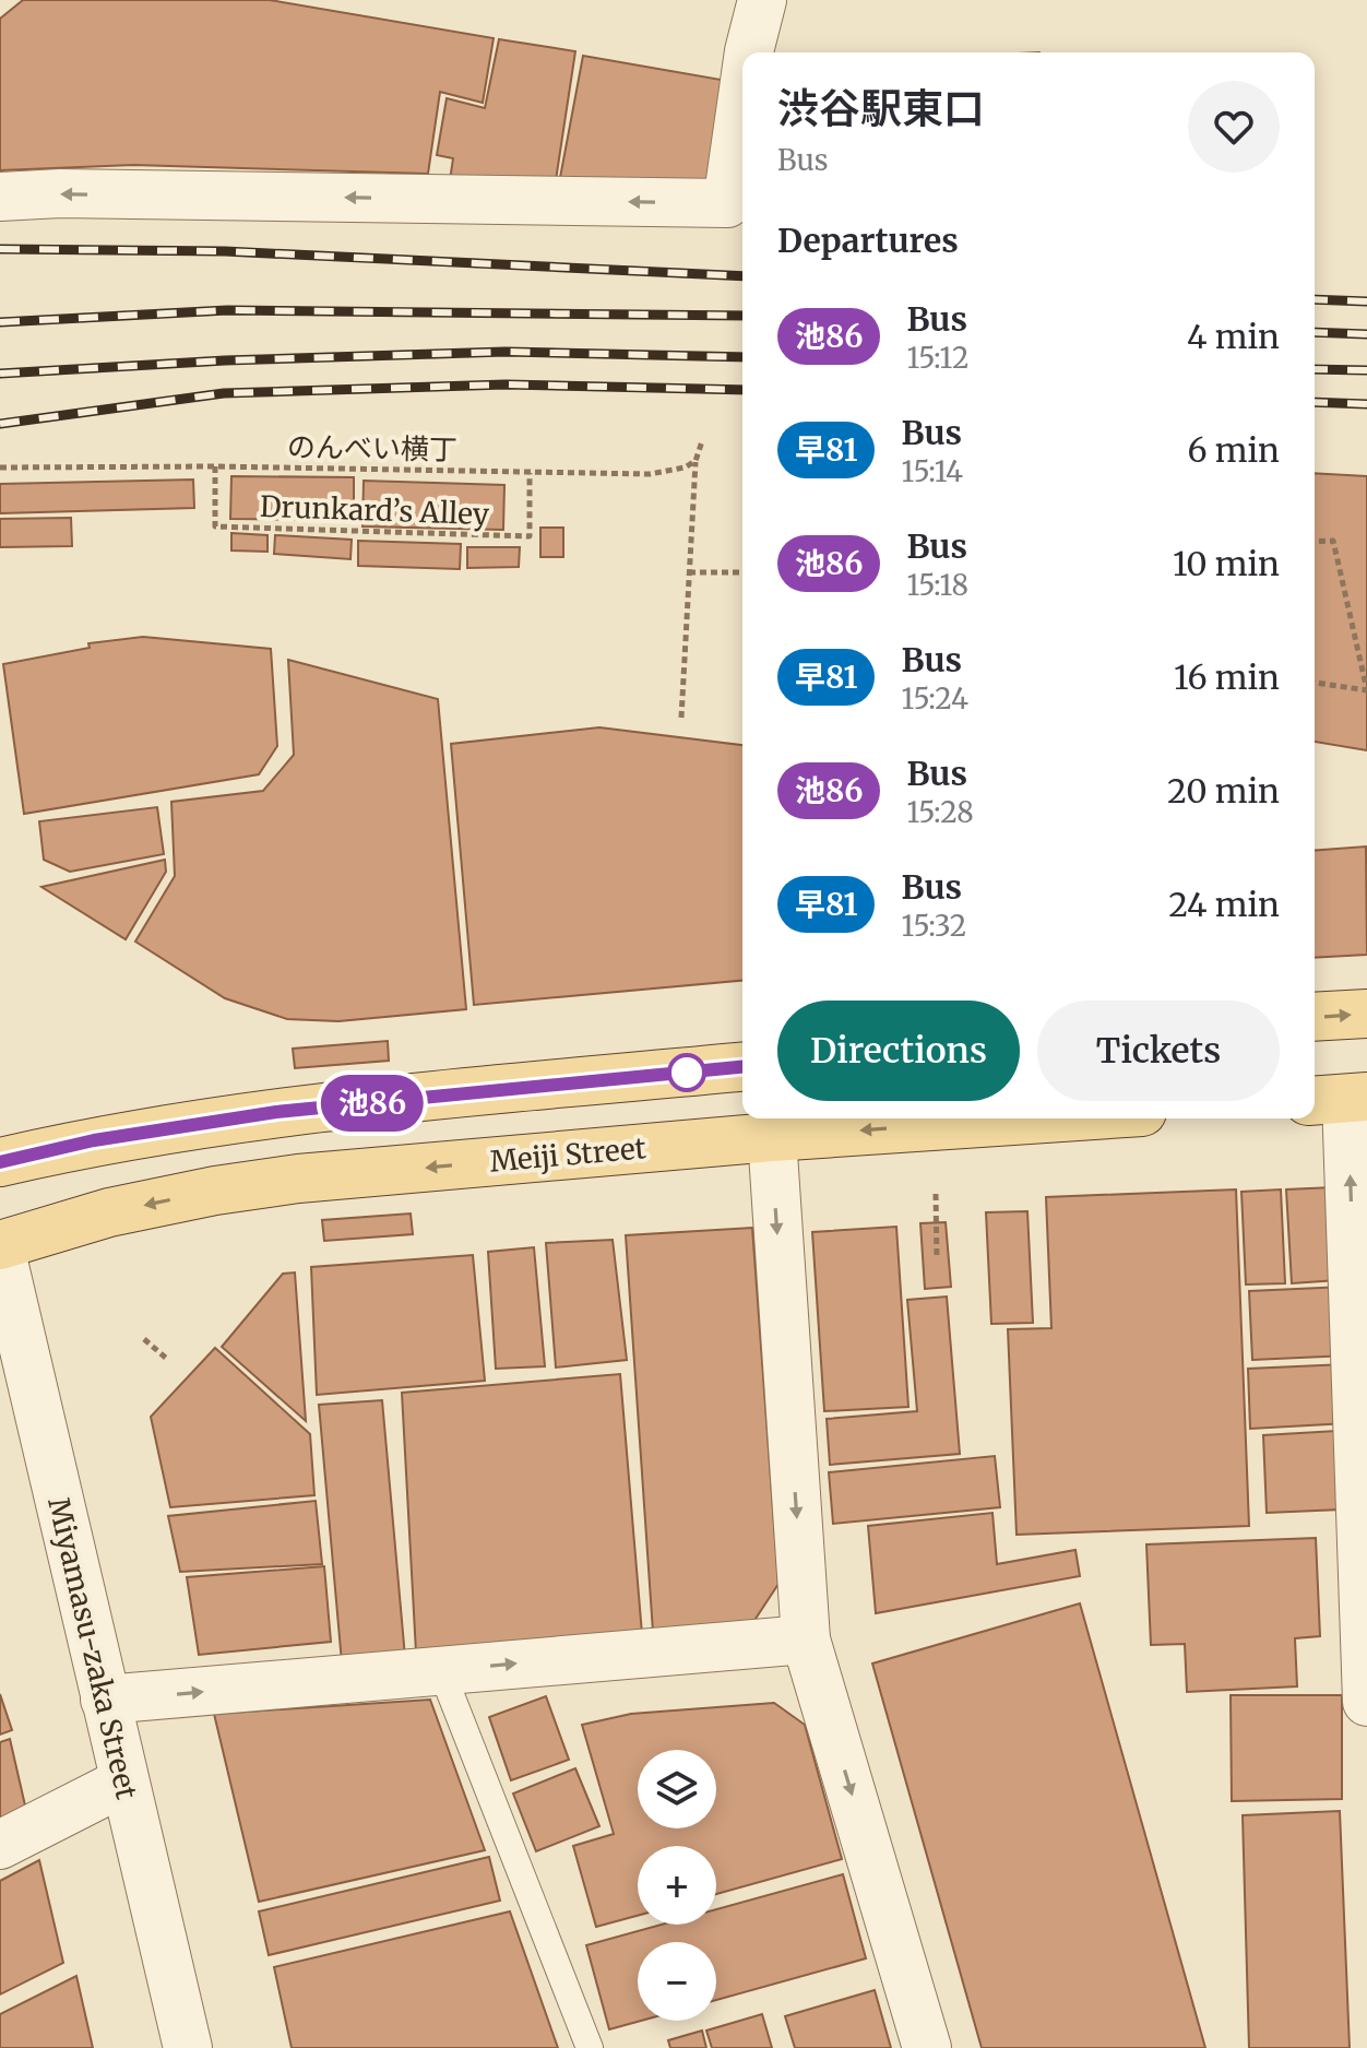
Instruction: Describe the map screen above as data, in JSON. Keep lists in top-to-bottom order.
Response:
{
  "streets": {
    "main road": ["Meiji Street"],
    "street": ["Miyamasu-zaka Street"],
    "path": ["のんべい横丁", "Drunkard’s Alley"]
  },
  "crossings": [
    ["のんべい横丁", "Drunkard’s Alley"],
    ["Meiji Street", "Miyamasu-zaka Street"]
  ],
  "lines": ["bus line 池86"],
  "page": {
    "on_map": "池86",
    "heading": [
      ["渋谷駅東口", "Bus"],
      "Departures"
    ],
    "list": [
      {
        "mark": "池86",
        "name": "Bus",
        "note": "15:12",
        "value": "4 min"
      },
      {
        "mark": "早81",
        "name": "Bus",
        "note": "15:14",
        "value": "6 min"
      },
      {
        "mark": "池86",
        "name": "Bus",
        "note": "15:18",
        "value": "10 min"
      },
      {
        "mark": "早81",
        "name": "Bus",
        "note": "15:24",
        "value": "16 min"
      },
      {
        "mark": "池86",
        "name": "Bus",
        "note": "15:28",
        "value": "20 min"
      },
      {
        "mark": "早81",
        "name": "Bus",
        "note": "15:32",
        "value": "24 min"
      }
    ],
    "buttons": ["Directions", "Tickets"],
    "map_buttons": ["+", "−"]
  }
}
